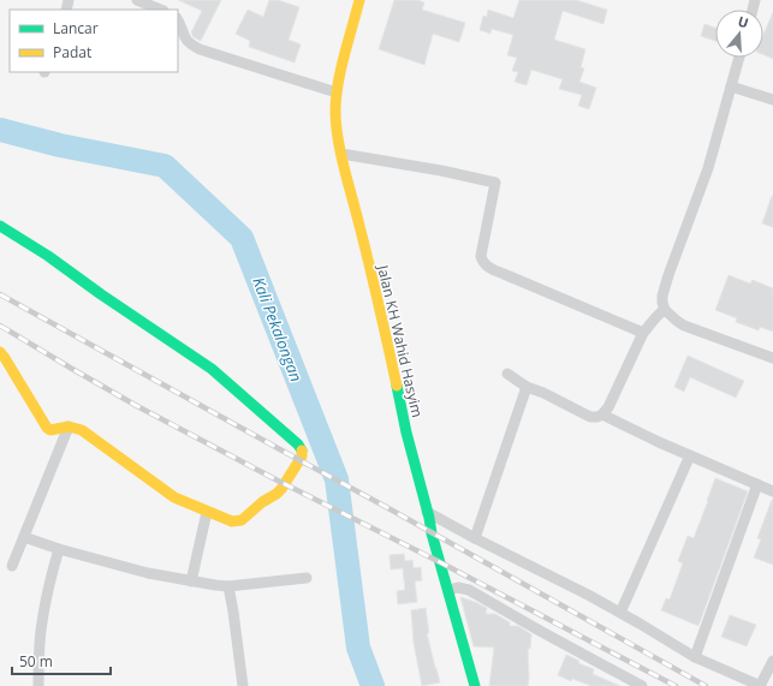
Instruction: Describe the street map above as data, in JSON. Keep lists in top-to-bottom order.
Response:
{
  "streets": {
    "street": ["Jalan KH Wahid Hasyim"]
  },
  "water": ["Kali Pekalongan"],
  "legend": ["Lancar", "Padat"],
  "scale_bar": "50 m",
  "north": "top"
}
